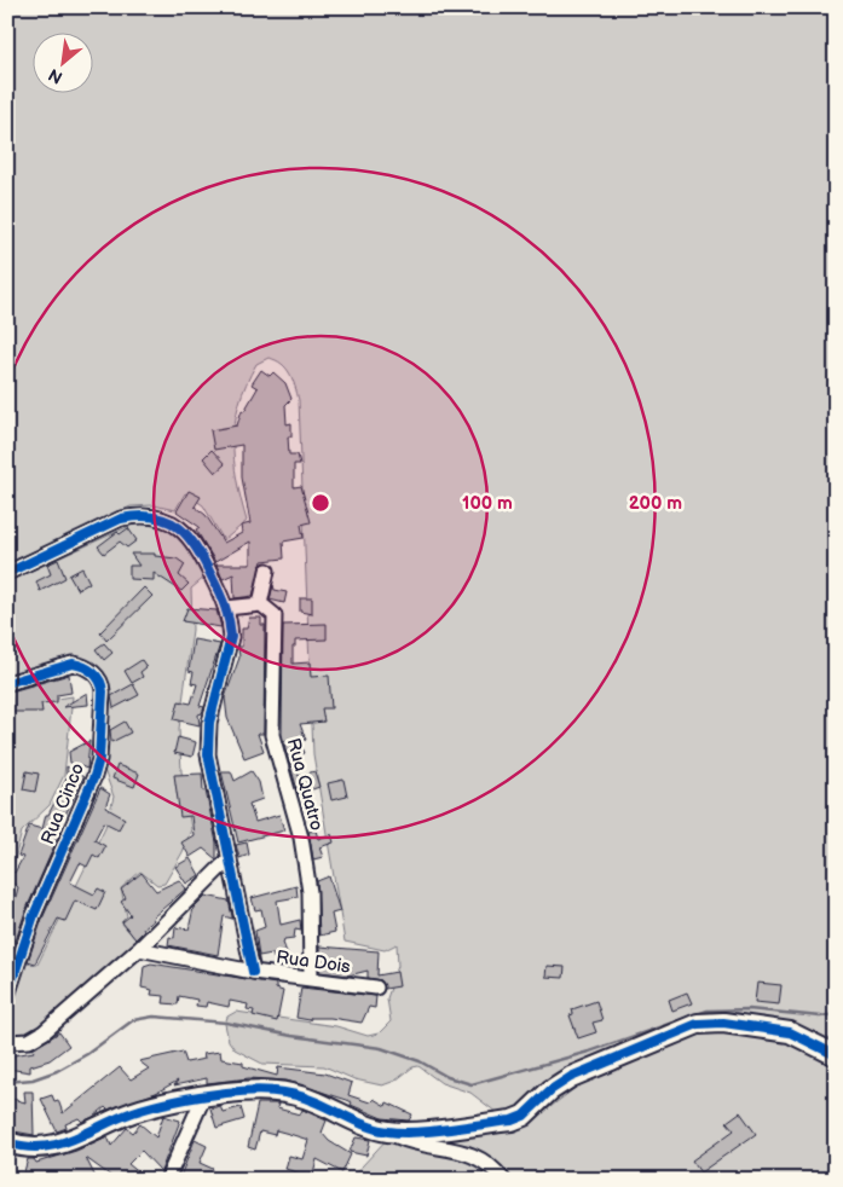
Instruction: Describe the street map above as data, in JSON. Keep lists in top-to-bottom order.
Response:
{
  "streets": {
    "street": ["Rua Quatro", "Rua Cinco", "Rua Dois"]
  },
  "crossings": [
    ["Rua Quatro", "Rua Dois"]
  ],
  "north": "bottom left",
  "rings": ["100 m", "200 m"]
}
